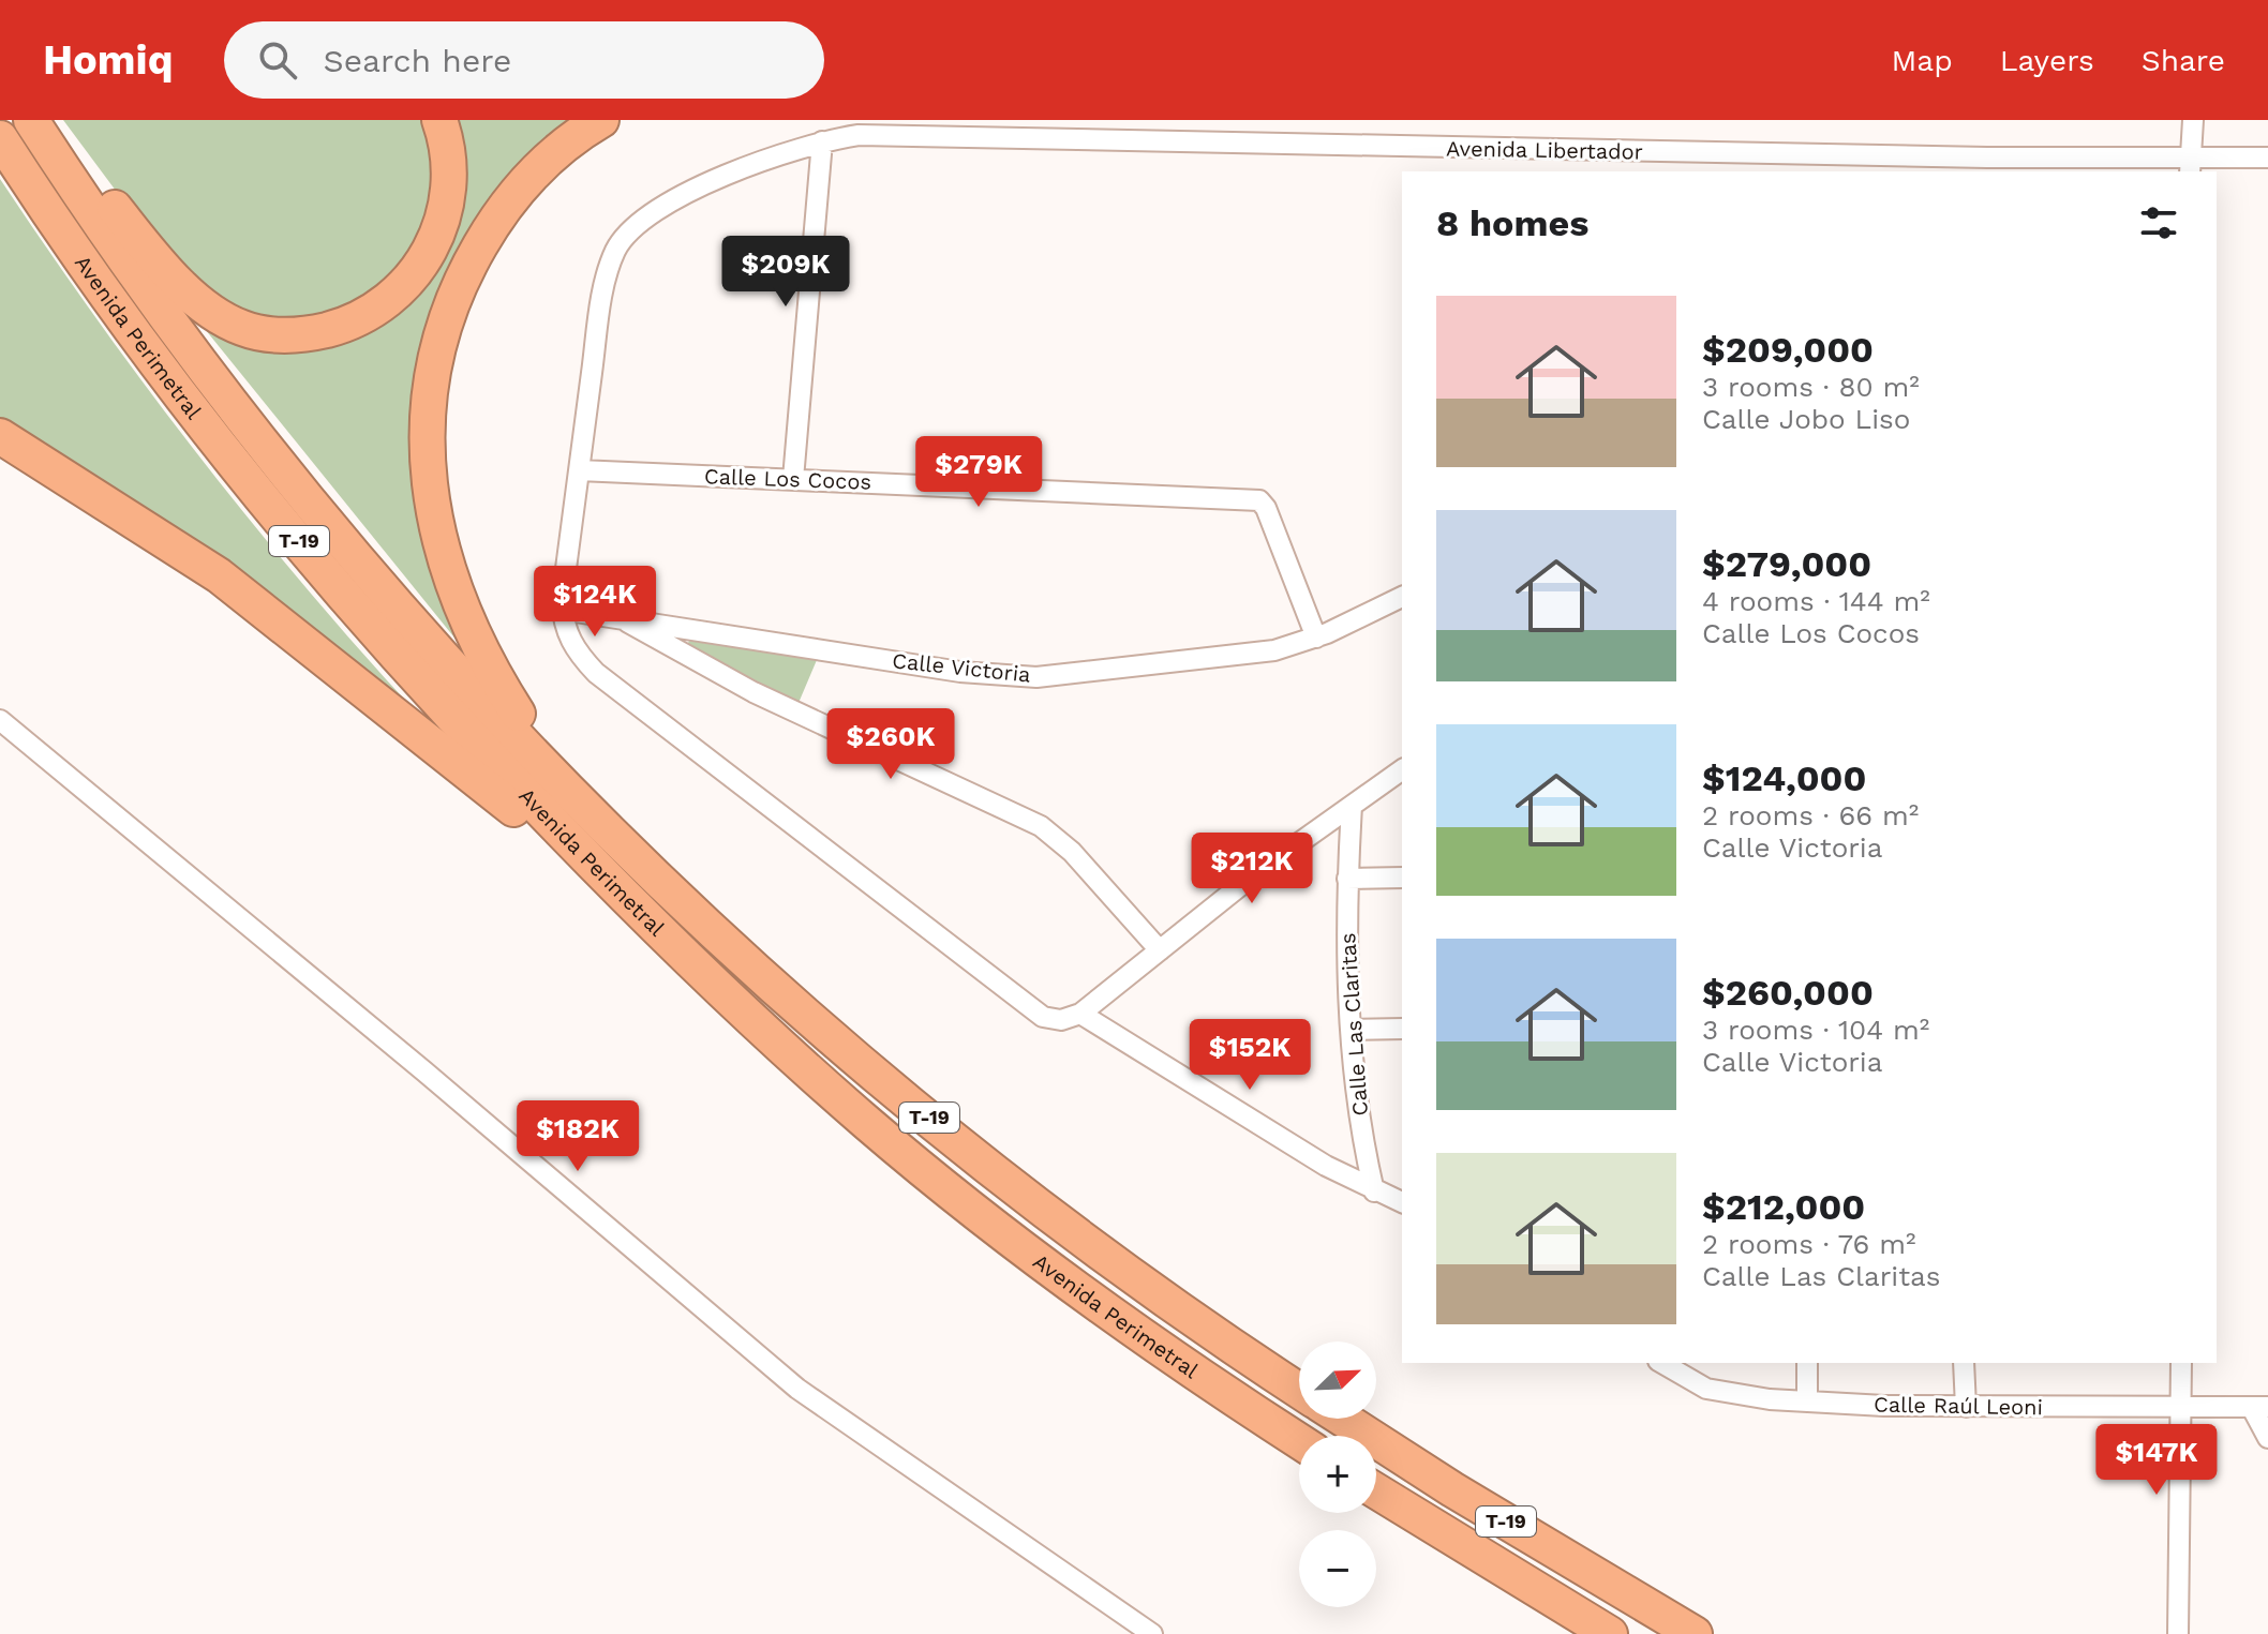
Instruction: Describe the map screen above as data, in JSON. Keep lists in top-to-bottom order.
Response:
{
  "streets": {
    "highway": ["Avenida Perimetral", "T-19"],
    "street": [
      "Avenida Libertador",
      "Calle Los Cocos",
      "Calle Victoria",
      "Calle Las Claritas",
      "Calle Raúl Leoni"
    ]
  },
  "crossings": [
    ["Avenida Libertador", "Calle Los Cocos"],
    ["Avenida Libertador", "Calle Victoria"],
    ["Calle Los Cocos", "Calle Victoria"]
  ],
  "north": "top right",
  "page": {
    "header": "Homiq",
    "search": "Search here",
    "nav": ["Map", "Layers", "Share"],
    "heading": "8 homes",
    "price": [
      "$209K",
      "$279K",
      "$124K",
      "$260K",
      "$212K",
      "$152K",
      "$182K",
      "$147K"
    ],
    "list": [
      {
        "name": "$209,000",
        "note": "3 rooms · 80 m² · Calle Jobo Liso"
      },
      {
        "name": "$279,000",
        "note": "4 rooms · 144 m² · Calle Los Cocos"
      },
      {
        "name": "$124,000",
        "note": "2 rooms · 66 m² · Calle Victoria"
      },
      {
        "name": "$260,000",
        "note": "3 rooms · 104 m² · Calle Victoria"
      },
      {
        "name": "$212,000",
        "note": "2 rooms · 76 m² · Calle Las Claritas"
      }
    ],
    "map_buttons": ["+", "−"]
  }
}
